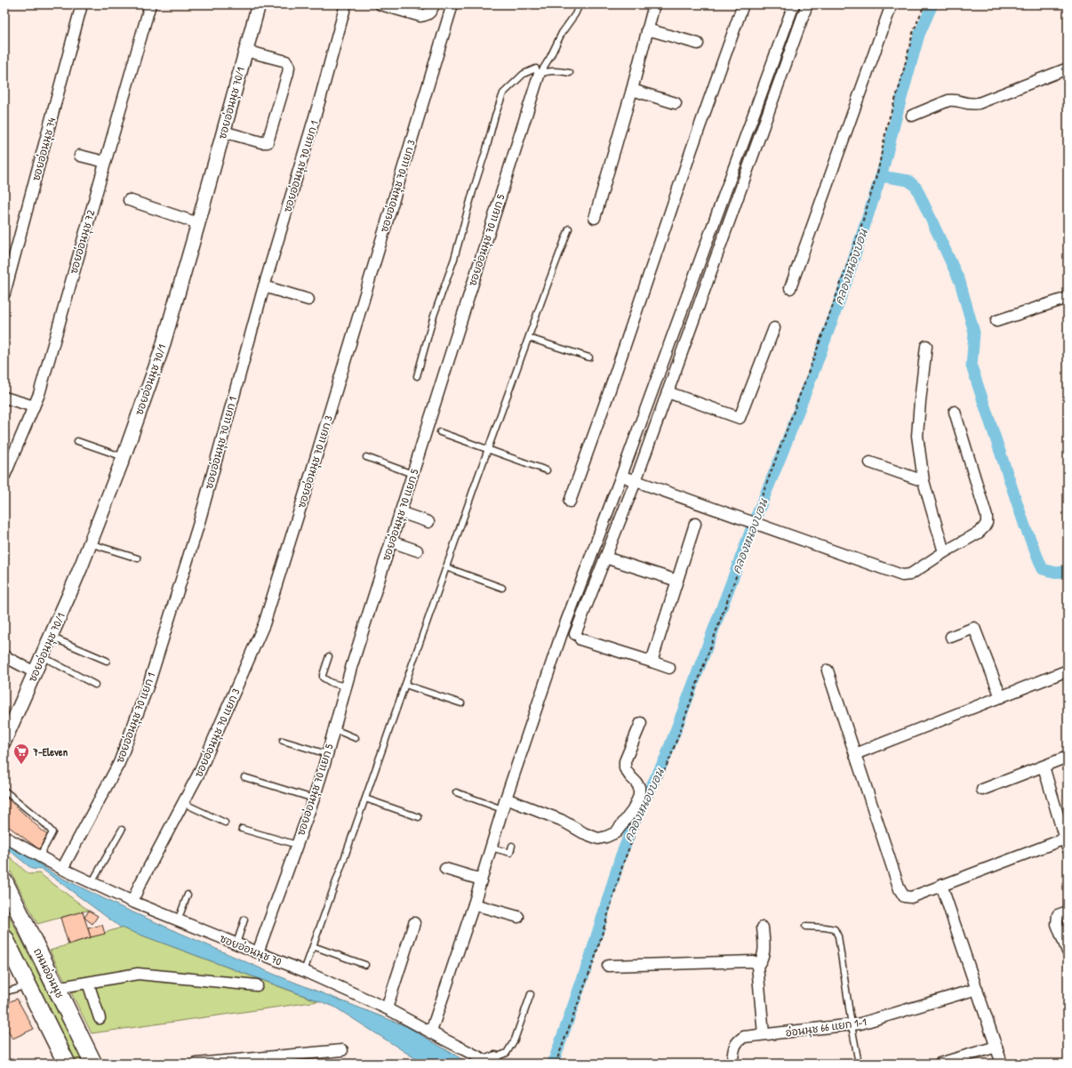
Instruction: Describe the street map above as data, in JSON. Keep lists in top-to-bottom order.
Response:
{
  "streets": {
    "main road": ["ถนนอ่อนนุช"],
    "street": [
      "ซอยอ่อนนุช 70/1",
      "ซอยอ่อนนุช 74",
      "ซอยอ่อนนุช 70 แยก 1",
      "ซอยอ่อนนุช 70 แยก 3",
      "ซอยอ่อนนุช 70 แยก 5",
      "ซอยอ่อนนุช 72",
      "ซอยอ่อนนุช 70",
      "อ่อนนุช 66 แยก 1-1"
    ]
  },
  "crossings": [
    ["ซอยอ่อนนุช 70 แยก 1", "ซอยอ่อนนุช 70"],
    ["ซอยอ่อนนุช 70 แยก 3", "ซอยอ่อนนุช 70"],
    ["ซอยอ่อนนุช 70 แยก 5", "ซอยอ่อนนุช 70"]
  ],
  "water": ["คลองหนองบอน"],
  "places": {
    "supermarket": ["7-Eleven"]
  }
}
